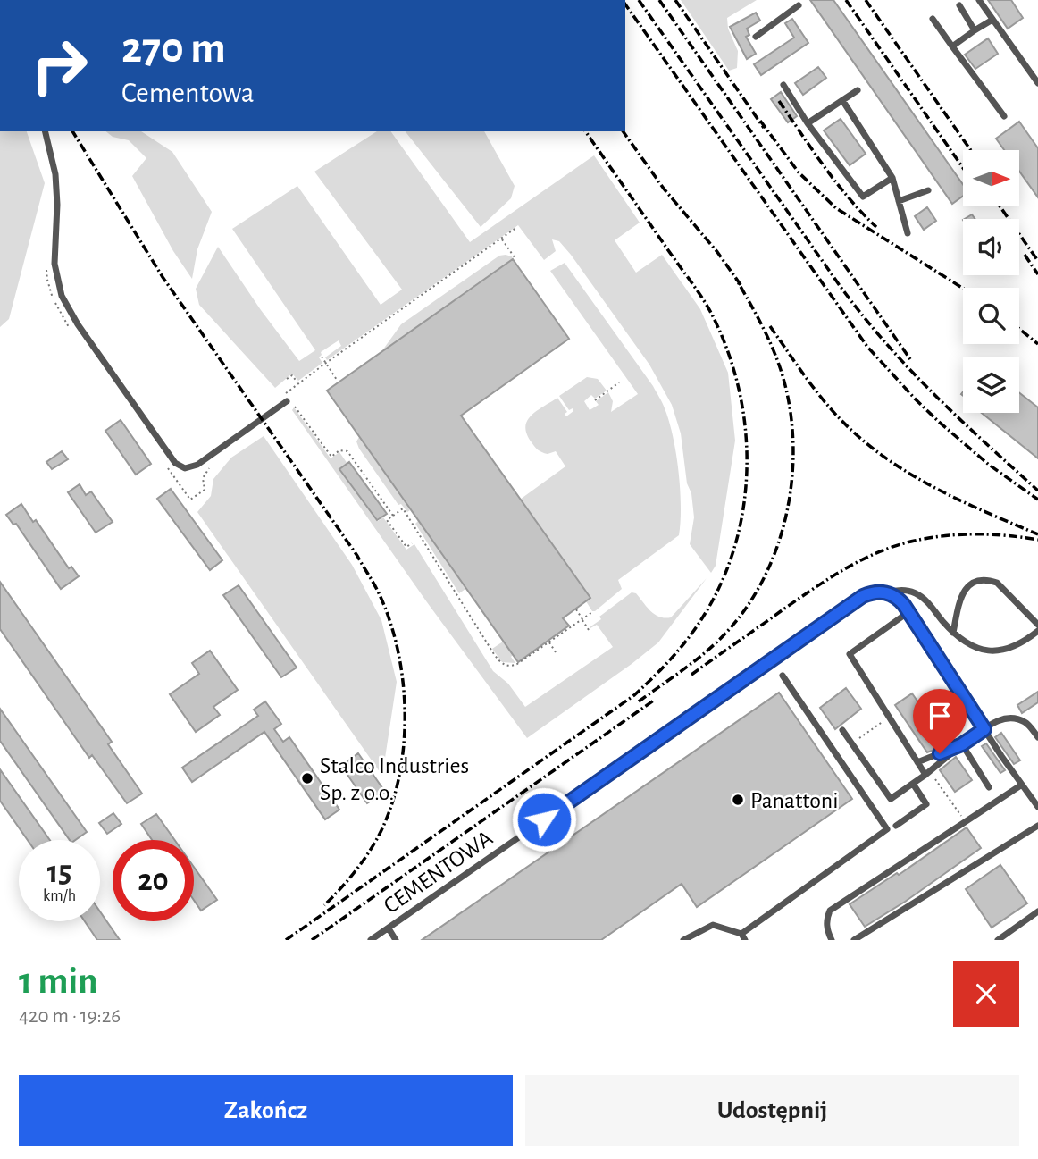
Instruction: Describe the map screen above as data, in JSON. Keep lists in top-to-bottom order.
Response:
{
  "streets": {
    "lane": ["CEMENTOWA"]
  },
  "places": ["Stalco Industries Sp. z o.o.", "Panattoni"],
  "north": "right",
  "page": {
    "turn": ["270 m", "Cementowa"],
    "speed": "15 km/h",
    "limit": "20",
    "heading": ["1 min", "420 m · 19:26"],
    "buttons": ["Zakończ", "Udostępnij"]
  }
}
